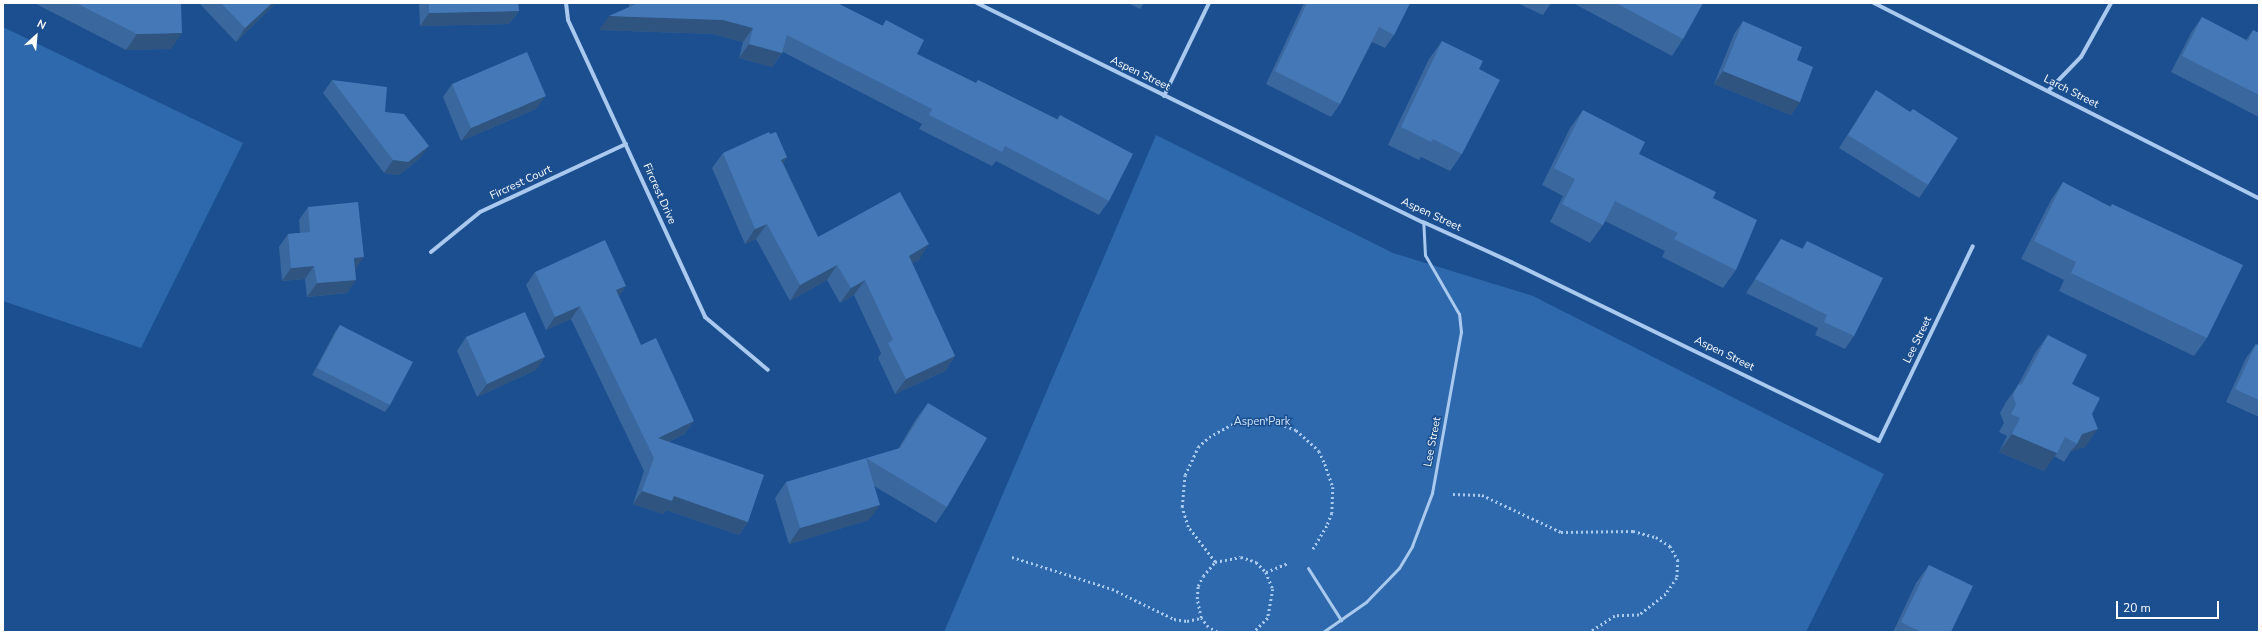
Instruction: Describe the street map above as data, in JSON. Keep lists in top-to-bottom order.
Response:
{
  "streets": {
    "street": [
      "Aspen Street",
      "Larch Street",
      "Fircrest Court",
      "Fircrest Drive",
      "Lee Street"
    ]
  },
  "crossings": [
    ["Aspen Street", "Lee Street"],
    ["Fircrest Court", "Fircrest Drive"]
  ],
  "parks": ["Aspen Park"],
  "scale_bar": "20 m",
  "north": "top right"
}
